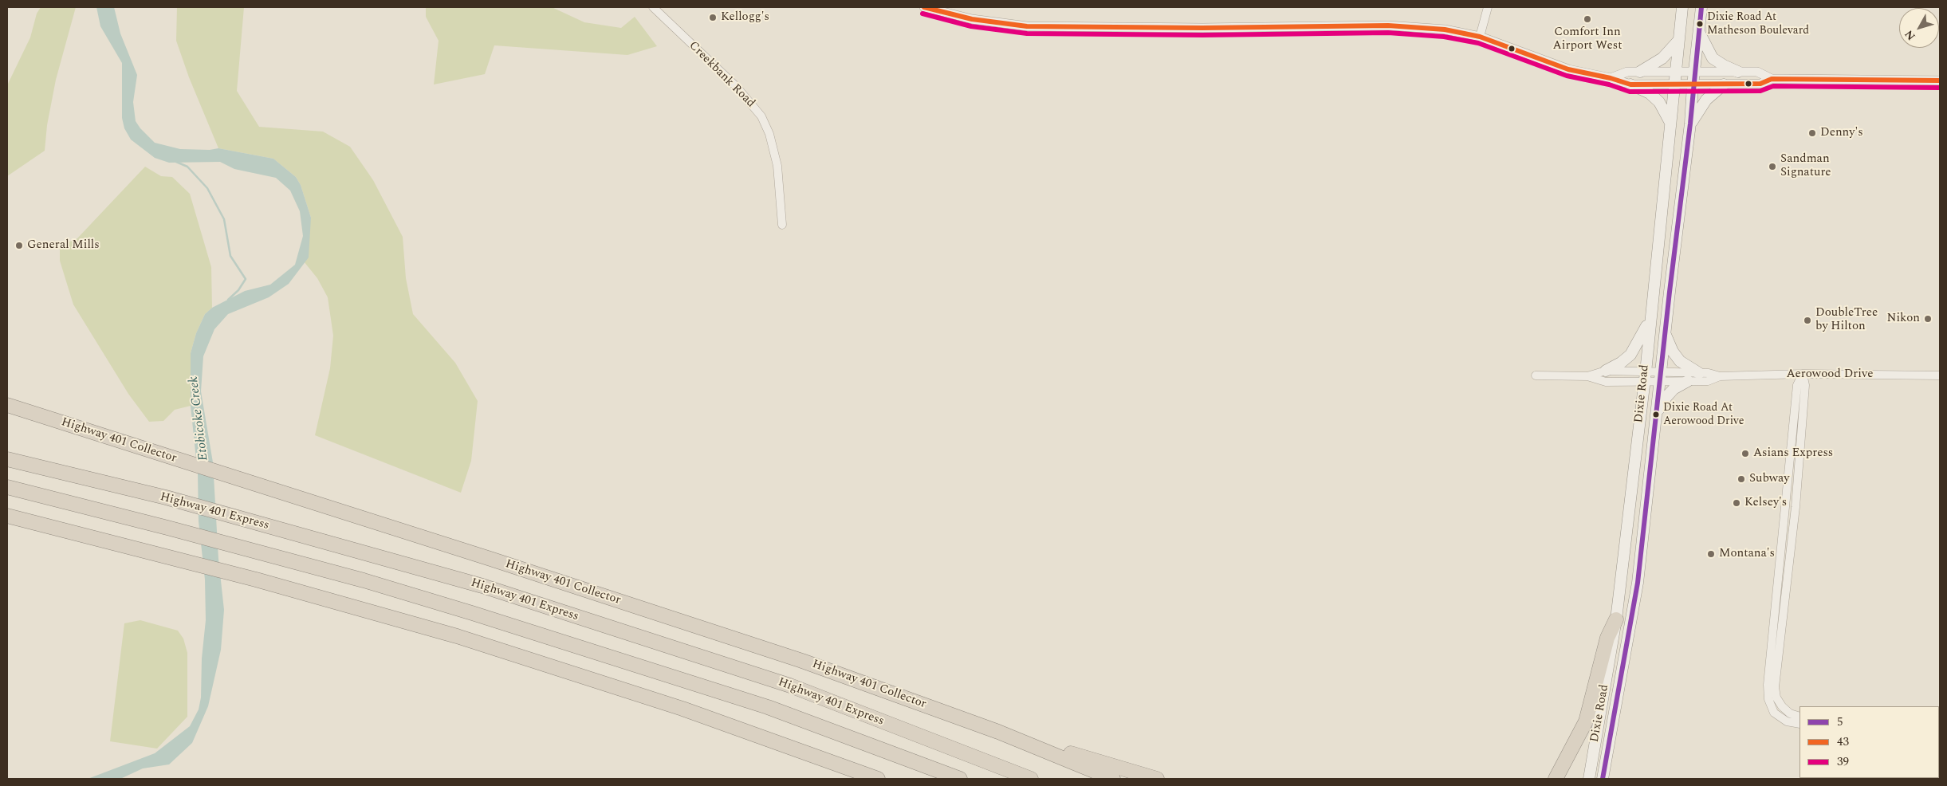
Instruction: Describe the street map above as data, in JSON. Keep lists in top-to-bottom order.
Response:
{
  "streets": {
    "highway": ["Highway 401 Collector", "Highway 401 Express"],
    "main road": ["Dixie Road"],
    "street": ["Creekbank Road", "Aerowood Drive"]
  },
  "crossings": [
    ["Aerowood Drive", "Dixie Road"]
  ],
  "water": ["Etobicoke Creek"],
  "places": [
    "Kellogg's",
    "Comfort Inn Airport West",
    "Dixie Road At Matheson Boulevard",
    "Denny's",
    "Sandman Signature",
    "General Mills",
    "Nikon",
    "DoubleTree by Hilton",
    "Dixie Road At Aerowood Drive",
    "Asians Express",
    "Subway",
    "Kelsey's",
    "Montana's"
  ],
  "lines": ["transit line 5", "transit line 43", "transit line 39"],
  "legend": ["5", "43", "39"],
  "north": "bottom left"
}
